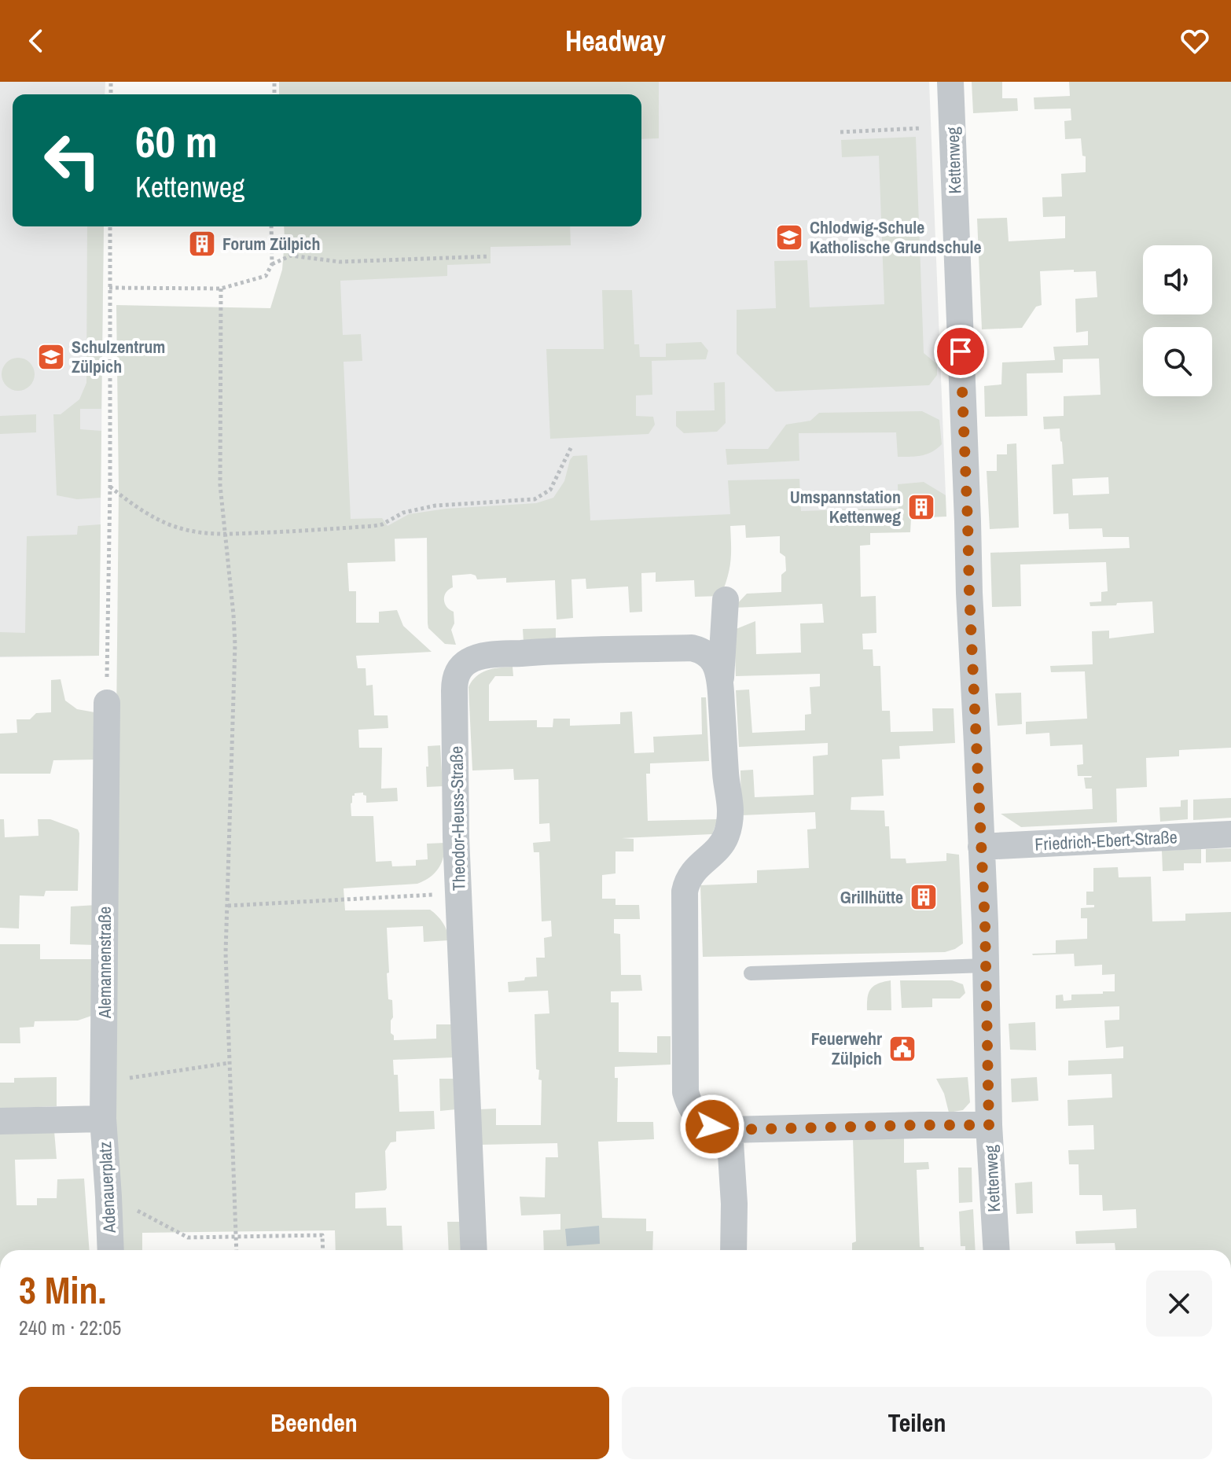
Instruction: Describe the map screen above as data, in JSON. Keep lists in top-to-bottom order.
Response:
{
  "streets": {
    "street": [
      "Kettenweg",
      "Theodor-Heuss-Straße",
      "Friedrich-Ebert-Straße",
      "Alemannenstraße",
      "Adenauerplatz"
    ]
  },
  "crossings": [
    ["Kettenweg", "Theodor-Heuss-Straße"],
    ["Kettenweg", "Friedrich-Ebert-Straße"],
    ["Alemannenstraße", "Adenauerplatz"]
  ],
  "places": {
    "school or university": ["Chlodwig-Schule Katholische Grundschule", "Schulzentrum Zülpich"],
    "building": ["Forum Zülpich", "Umspannstation Kettenweg", "Grillhütte"],
    "public building": ["Feuerwehr Zülpich"]
  },
  "page": {
    "header": "Headway",
    "turn": ["60 m", "Kettenweg"],
    "heading": ["3 Min.", "240 m · 22:05"],
    "buttons": ["Beenden", "Teilen"]
  }
}
